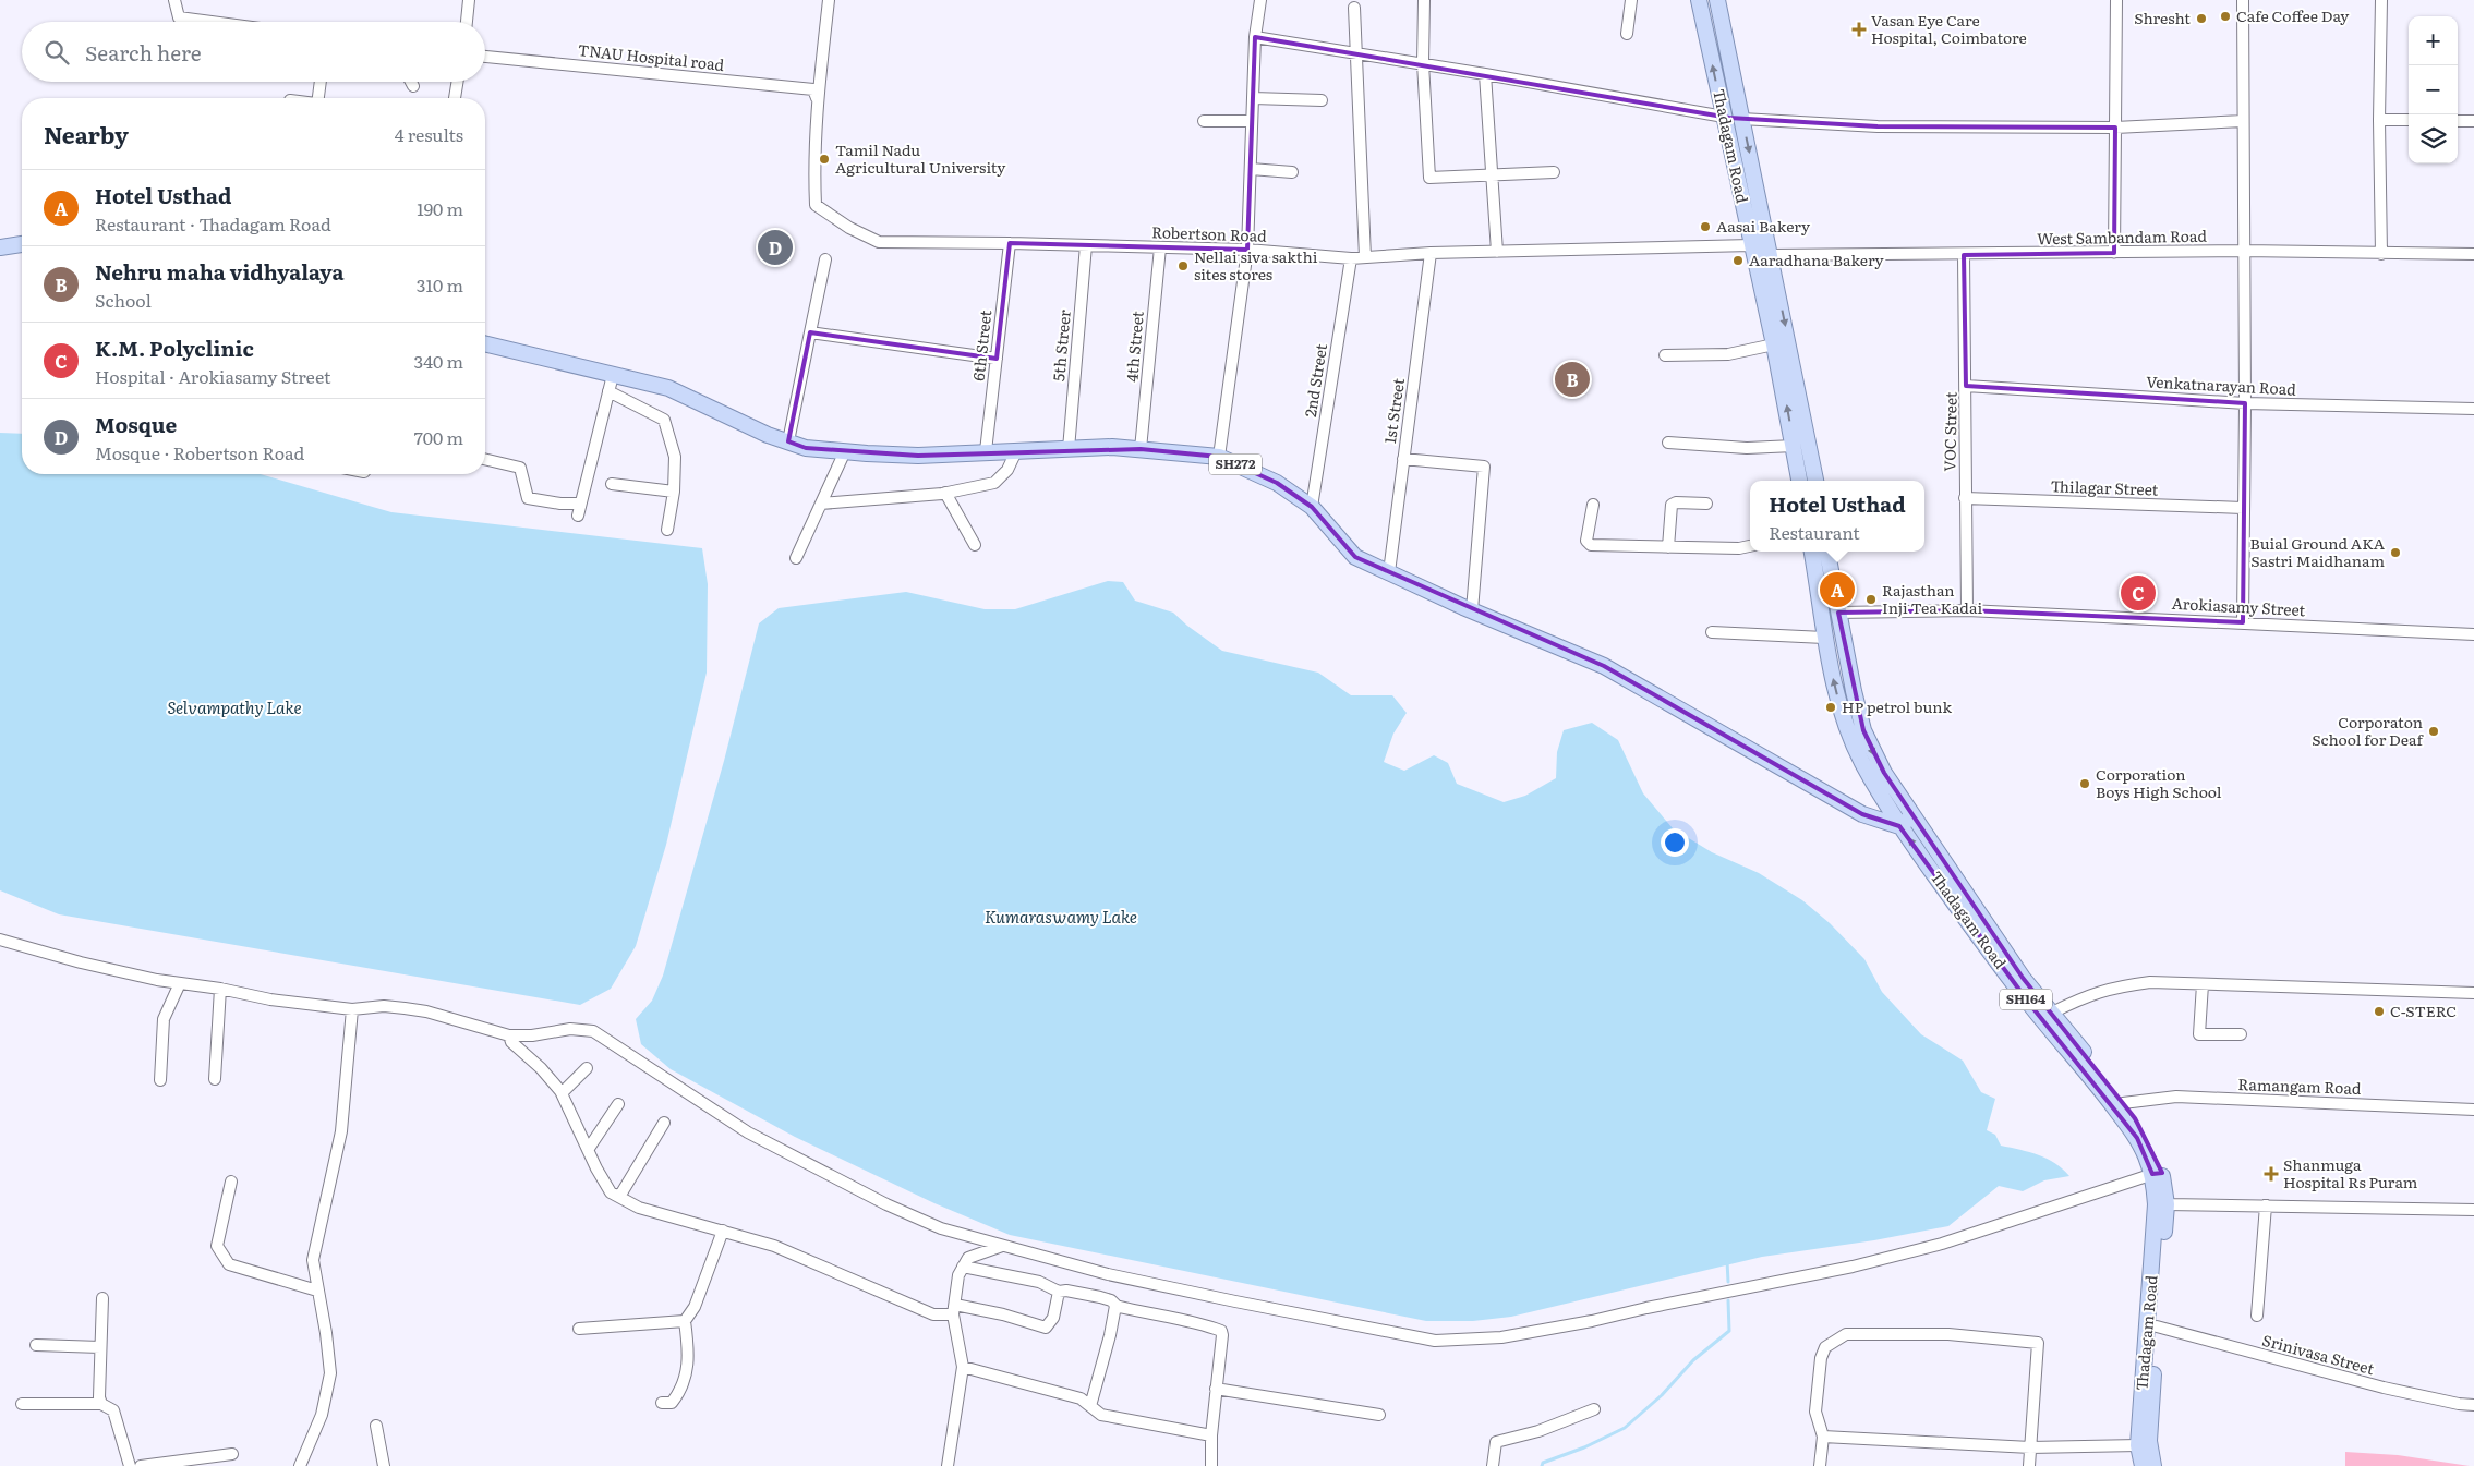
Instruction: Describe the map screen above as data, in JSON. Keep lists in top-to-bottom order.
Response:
{
  "streets": {
    "main road": ["Thadagam Road", "SH272", "SH164"],
    "street": [
      "TNAU Hospital road",
      "Robertson Road",
      "West Sambandam Road",
      "6th Street",
      "5th Streer",
      "4th Street",
      "2nd Street",
      "Venkatnarayan Road",
      "1st Street",
      "VOC Street",
      "Thilagar Street",
      "Arokiasamy Street",
      "Ramangam Road",
      "Srinivasa Street"
    ]
  },
  "crossings": [
    ["TNAU Hospital road", "Robertson Road"],
    ["Thadagam Road", "Robertson Road"],
    ["Thadagam Road", "West Sambandam Road"],
    ["Thadagam Road", "SH272"],
    ["Thadagam Road", "Arokiasamy Street"],
    ["Thadagam Road", "Ramangam Road"],
    ["Thadagam Road", "Srinivasa Street"],
    ["Robertson Road", "6th Street"],
    ["Robertson Road", "5th Streer"],
    ["Robertson Road", "4th Street"],
    ["Robertson Road", "2nd Street"],
    ["Robertson Road", "1st Street"],
    ["West Sambandam Road", "VOC Street"],
    ["6th Street", "SH272"],
    ["5th Streer", "SH272"],
    ["4th Street", "SH272"],
    ["2nd Street", "SH272"],
    ["Venkatnarayan Road", "VOC Street"],
    ["1st Street", "SH272"],
    ["VOC Street", "Thilagar Street"],
    ["VOC Street", "Arokiasamy Street"]
  ],
  "water": ["Selvampathy Lake", "Kumaraswamy Lake"],
  "places": {
    "other": [
      "Cafe Coffee Day",
      "Shresht",
      "Tamil Nadu Agricultural University",
      "Aasai Bakery",
      "Aaradhana Bakery",
      "Nellai siva sakthi sites stores",
      "Buial Ground AKA Sastri Maidhanam",
      "Rajasthan Inji Tea Kadai",
      "HP petrol bunk",
      "Corporaton School for Deaf",
      "Corporation Boys High School",
      "C-STERC"
    ],
    "health": ["Vasan Eye Care Hospital, Coimbatore", "Shanmuga Hospital Rs Puram"]
  },
  "page": {
    "map_buttons": ["+", "−"],
    "search": "Search here",
    "heading": ["Nearby", "4 results"],
    "list": [
      {
        "mark": "A",
        "name": "Hotel Usthad",
        "note": "Restaurant · Thadagam Road",
        "value": "190 m"
      },
      {
        "mark": "B",
        "name": "Nehru maha vidhyalaya",
        "note": "School",
        "value": "310 m"
      },
      {
        "mark": "C",
        "name": "K.M. Polyclinic",
        "note": "Hospital · Arokiasamy Street",
        "value": "340 m"
      },
      {
        "mark": "D",
        "name": "Mosque",
        "note": "Mosque · Robertson Road",
        "value": "700 m"
      }
    ],
    "pins": [
      "D",
      "B",
      "A",
      "C"
    ],
    "popup": ["Hotel Usthad", "Restaurant"]
  }
}
